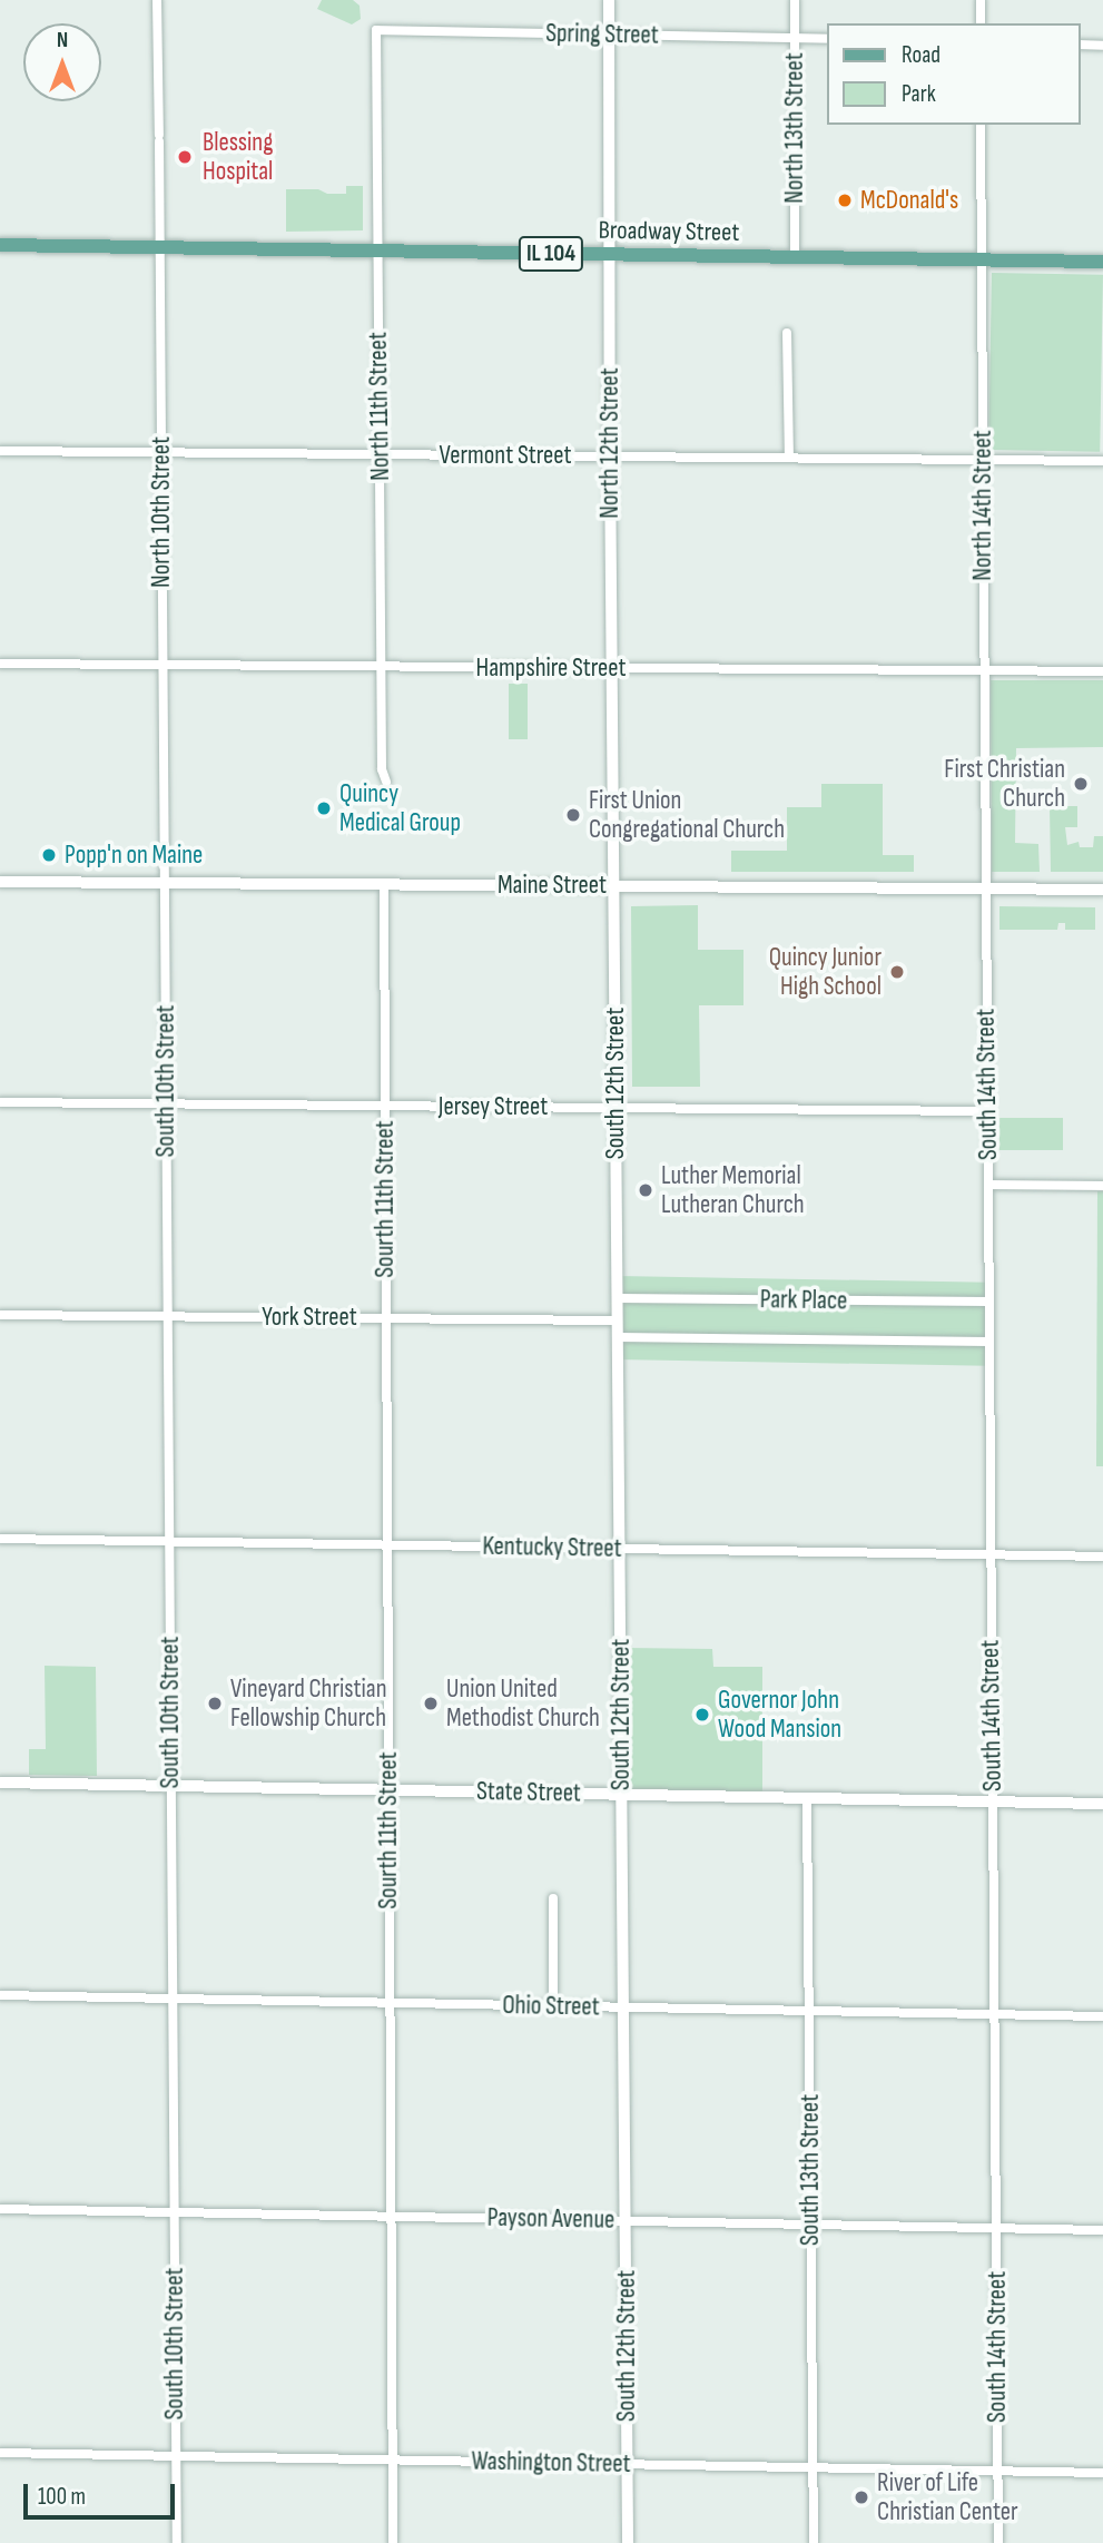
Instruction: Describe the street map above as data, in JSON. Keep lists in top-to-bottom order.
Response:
{
  "streets": {
    "main road": ["Broadway Street", "IL 104"],
    "street": [
      "Spring Street",
      "North 13th Street",
      "North 11th Street",
      "North 12th Street",
      "Vermont Street",
      "North 14th Street",
      "North 10th Street",
      "Hampshire Street",
      "Maine Street",
      "South 10th Street",
      "South 12th Street",
      "South 14th Street",
      "Jersey Street",
      "Sourth 11th Street",
      "Park Place",
      "York Street",
      "Kentucky Street",
      "State Street",
      "Ohio Street",
      "South 13th Street",
      "Payson Avenue",
      "Washington Street"
    ]
  },
  "crossings": [
    ["Spring Street", "North 13th Street"],
    ["Spring Street", "North 11th Street"],
    ["Spring Street", "North 12th Street"],
    ["North 13th Street", "Broadway Street"],
    ["Broadway Street", "North 11th Street"],
    ["Broadway Street", "North 12th Street"],
    ["Broadway Street", "North 14th Street"],
    ["Broadway Street", "North 10th Street"],
    ["North 11th Street", "Vermont Street"],
    ["North 11th Street", "Hampshire Street"],
    ["North 12th Street", "Vermont Street"],
    ["North 12th Street", "Hampshire Street"],
    ["North 12th Street", "Maine Street"],
    ["North 12th Street", "South 12th Street"],
    ["Vermont Street", "North 14th Street"],
    ["Vermont Street", "North 10th Street"],
    ["North 14th Street", "Hampshire Street"],
    ["North 14th Street", "Maine Street"],
    ["North 14th Street", "South 14th Street"],
    ["North 10th Street", "Hampshire Street"],
    ["North 10th Street", "Maine Street"],
    ["North 10th Street", "South 10th Street"],
    ["Maine Street", "South 10th Street"],
    ["Maine Street", "South 12th Street"],
    ["Maine Street", "South 14th Street"],
    ["Maine Street", "Sourth 11th Street"],
    ["South 10th Street", "Jersey Street"],
    ["South 10th Street", "York Street"],
    ["South 10th Street", "Kentucky Street"],
    ["South 10th Street", "State Street"],
    ["South 10th Street", "Ohio Street"],
    ["South 10th Street", "Payson Avenue"],
    ["South 10th Street", "Washington Street"],
    ["South 12th Street", "Jersey Street"],
    ["South 12th Street", "Park Place"],
    ["South 12th Street", "York Street"],
    ["South 12th Street", "Kentucky Street"],
    ["South 12th Street", "State Street"],
    ["South 12th Street", "Ohio Street"],
    ["South 12th Street", "Payson Avenue"],
    ["South 12th Street", "Washington Street"],
    ["South 14th Street", "Jersey Street"],
    ["South 14th Street", "Park Place"],
    ["South 14th Street", "Kentucky Street"],
    ["South 14th Street", "State Street"],
    ["South 14th Street", "Ohio Street"],
    ["South 14th Street", "Payson Avenue"],
    ["South 14th Street", "Washington Street"],
    ["Jersey Street", "Sourth 11th Street"],
    ["Sourth 11th Street", "York Street"],
    ["Sourth 11th Street", "Kentucky Street"],
    ["Sourth 11th Street", "State Street"],
    ["Sourth 11th Street", "Ohio Street"],
    ["Sourth 11th Street", "Payson Avenue"],
    ["Sourth 11th Street", "Washington Street"],
    ["State Street", "South 13th Street"],
    ["Ohio Street", "South 13th Street"],
    ["South 13th Street", "Payson Avenue"],
    ["South 13th Street", "Washington Street"]
  ],
  "places": [
    "Blessing Hospital",
    "McDonald's",
    "First Christian Church",
    "Quincy Medical Group",
    "First Union Congregational Church",
    "Popp'n on Maine",
    "Quincy Junior High School",
    "Luther Memorial Lutheran Church",
    "Vineyard Christian Fellowship Church",
    "Union United Methodist Church",
    "Governor John Wood Mansion",
    "River of Life Christian Center"
  ],
  "legend": ["Road", "Park"],
  "scale_bar": "100 m",
  "north": "top"
}
